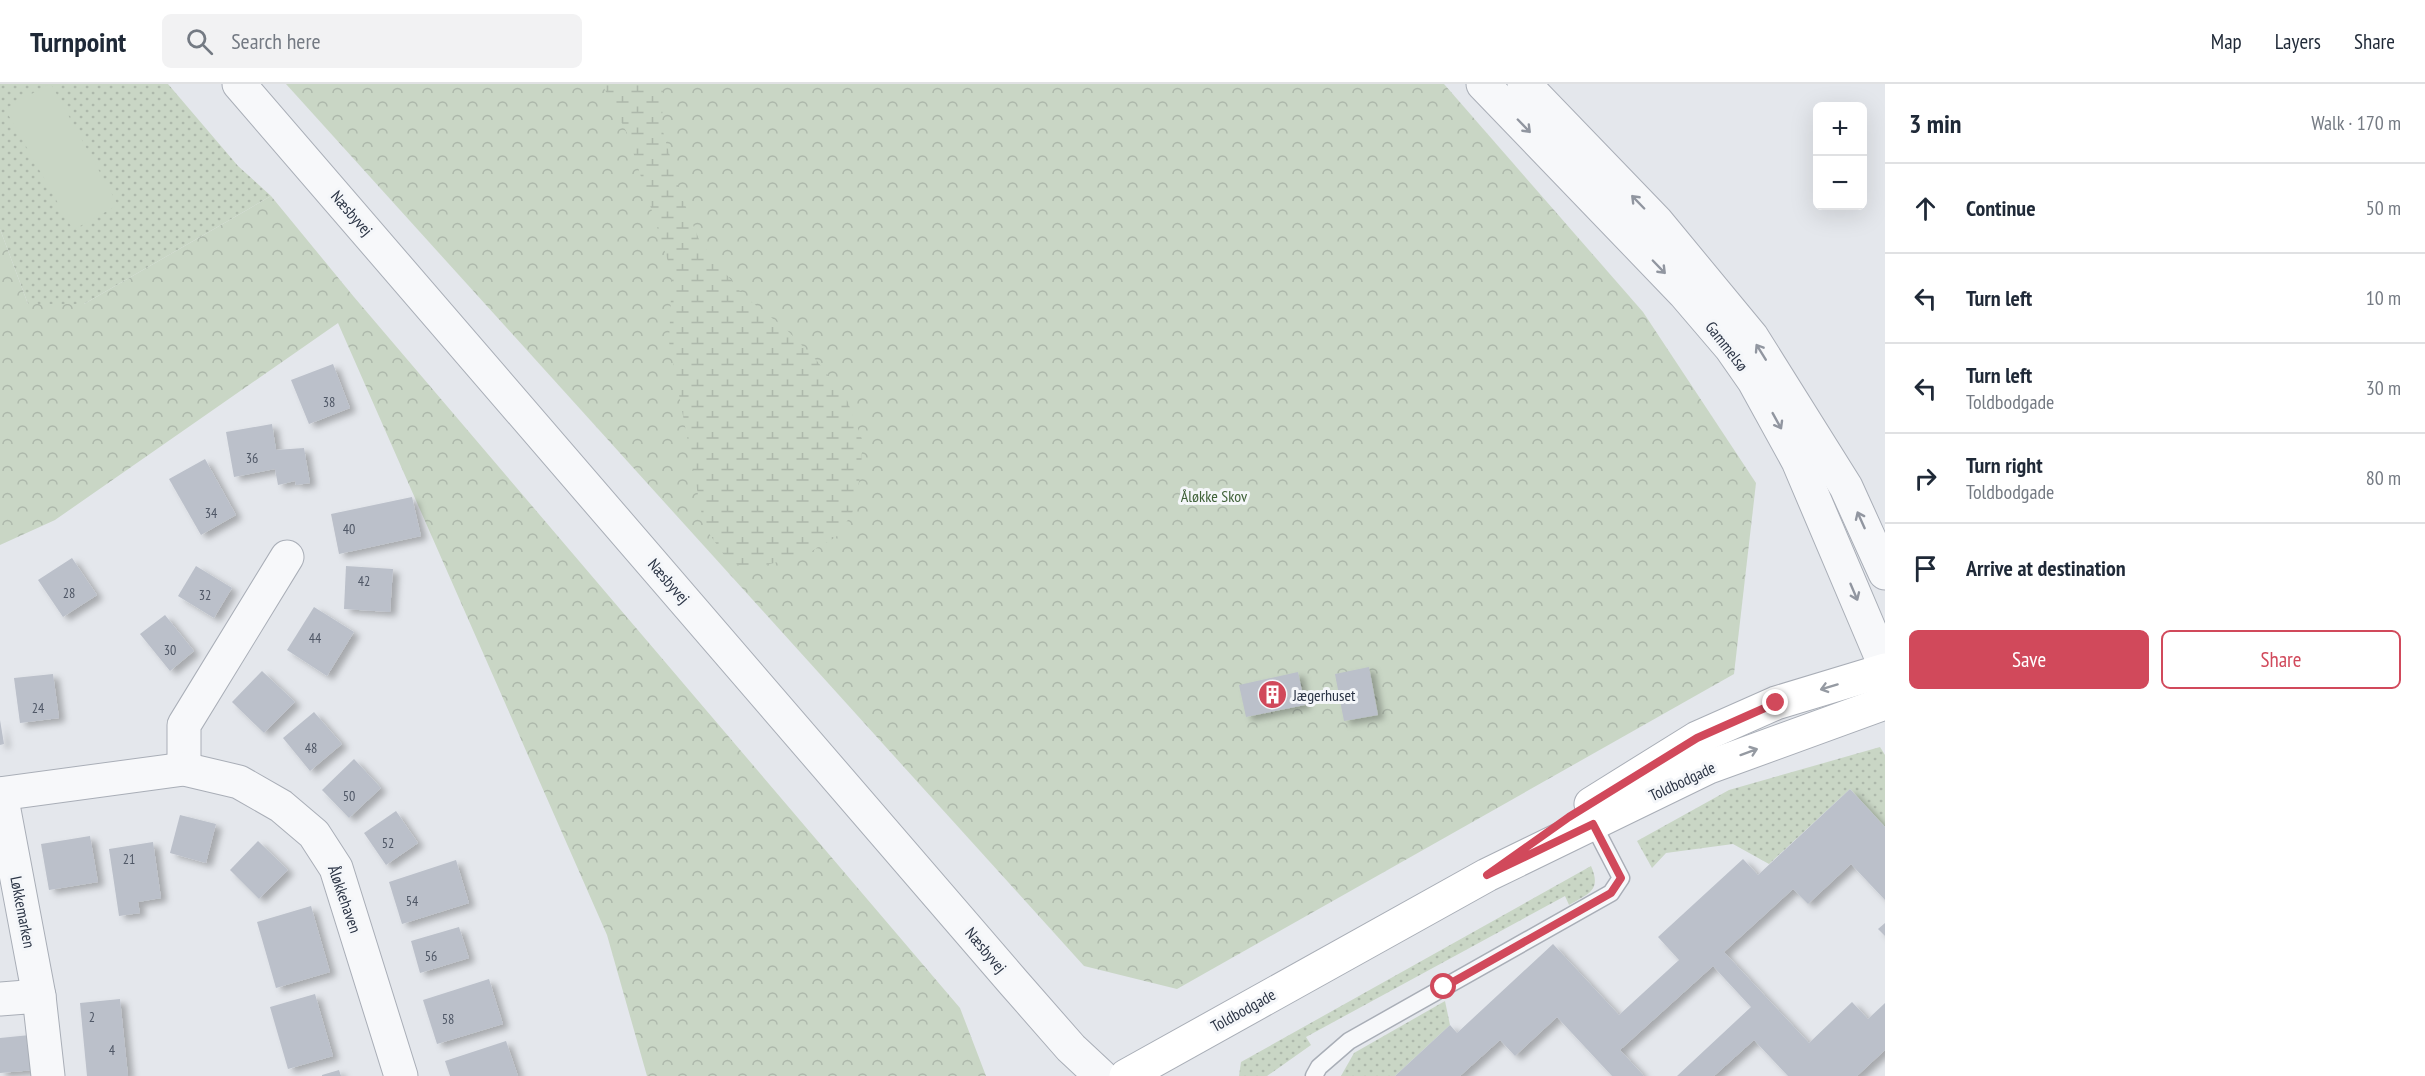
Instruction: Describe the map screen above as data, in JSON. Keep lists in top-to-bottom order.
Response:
{
  "streets": {
    "main road": ["Toldbodgade"],
    "street": [
      "Næsbyvej",
      "Gammelsø",
      "Åløkkehaven",
      "Løkkemarken"
    ]
  },
  "crossings": [
    ["Åløkkehaven", "Løkkemarken"]
  ],
  "parks": ["Åløkke Skov"],
  "places": {
    "building": ["Jægerhuset"]
  },
  "house_numbers": [
    "38",
    "36",
    "34",
    "40",
    "42",
    "28",
    "32",
    "44",
    "30",
    "24",
    "48",
    "50",
    "52",
    "21",
    "54",
    "56",
    "2",
    "58",
    "4"
  ],
  "page": {
    "header": "Turnpoint",
    "search": "Search here",
    "nav": ["Map", "Layers", "Share"],
    "heading": ["3 min", "Walk · 170 m"],
    "map_buttons": ["+", "−"],
    "list": [
      ["Continue", "50 m"],
      ["Turn left", "10 m"],
      ["Turn left", "Toldbodgade", "30 m"],
      ["Turn right", "Toldbodgade", "80 m"],
      "Arrive at destination"
    ],
    "buttons": ["Save", "Share"]
  }
}
